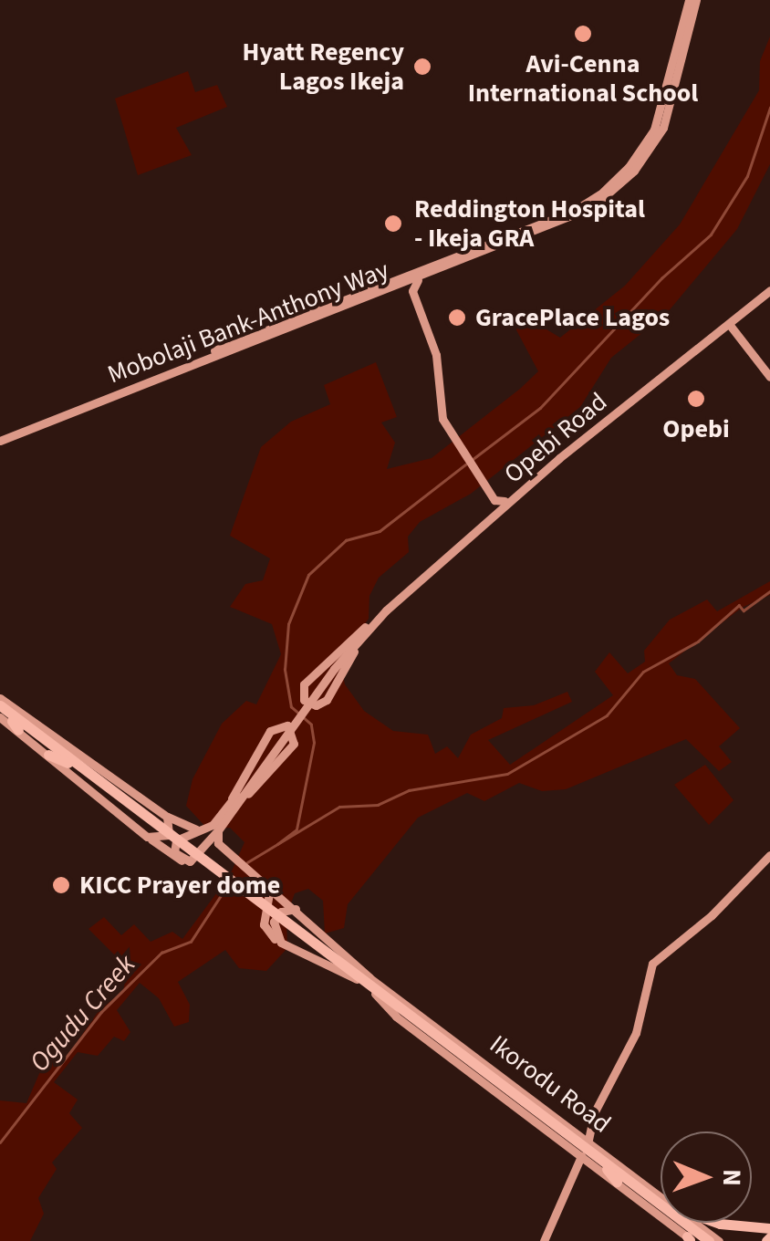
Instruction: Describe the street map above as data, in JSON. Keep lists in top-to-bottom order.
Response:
{
  "streets": {
    "highway": ["Ikorodu Road"],
    "main road": ["Mobolaji Bank-Anthony Way", "Opebi Road"]
  },
  "water": ["Ogudu Creek"],
  "places": [
    "Avi-Cenna International School",
    "Hyatt Regency Lagos Ikeja",
    "Reddington Hospital - Ikeja GRA",
    "GracePlace Lagos",
    "Opebi",
    "KICC Prayer dome"
  ],
  "north": "right"
}
